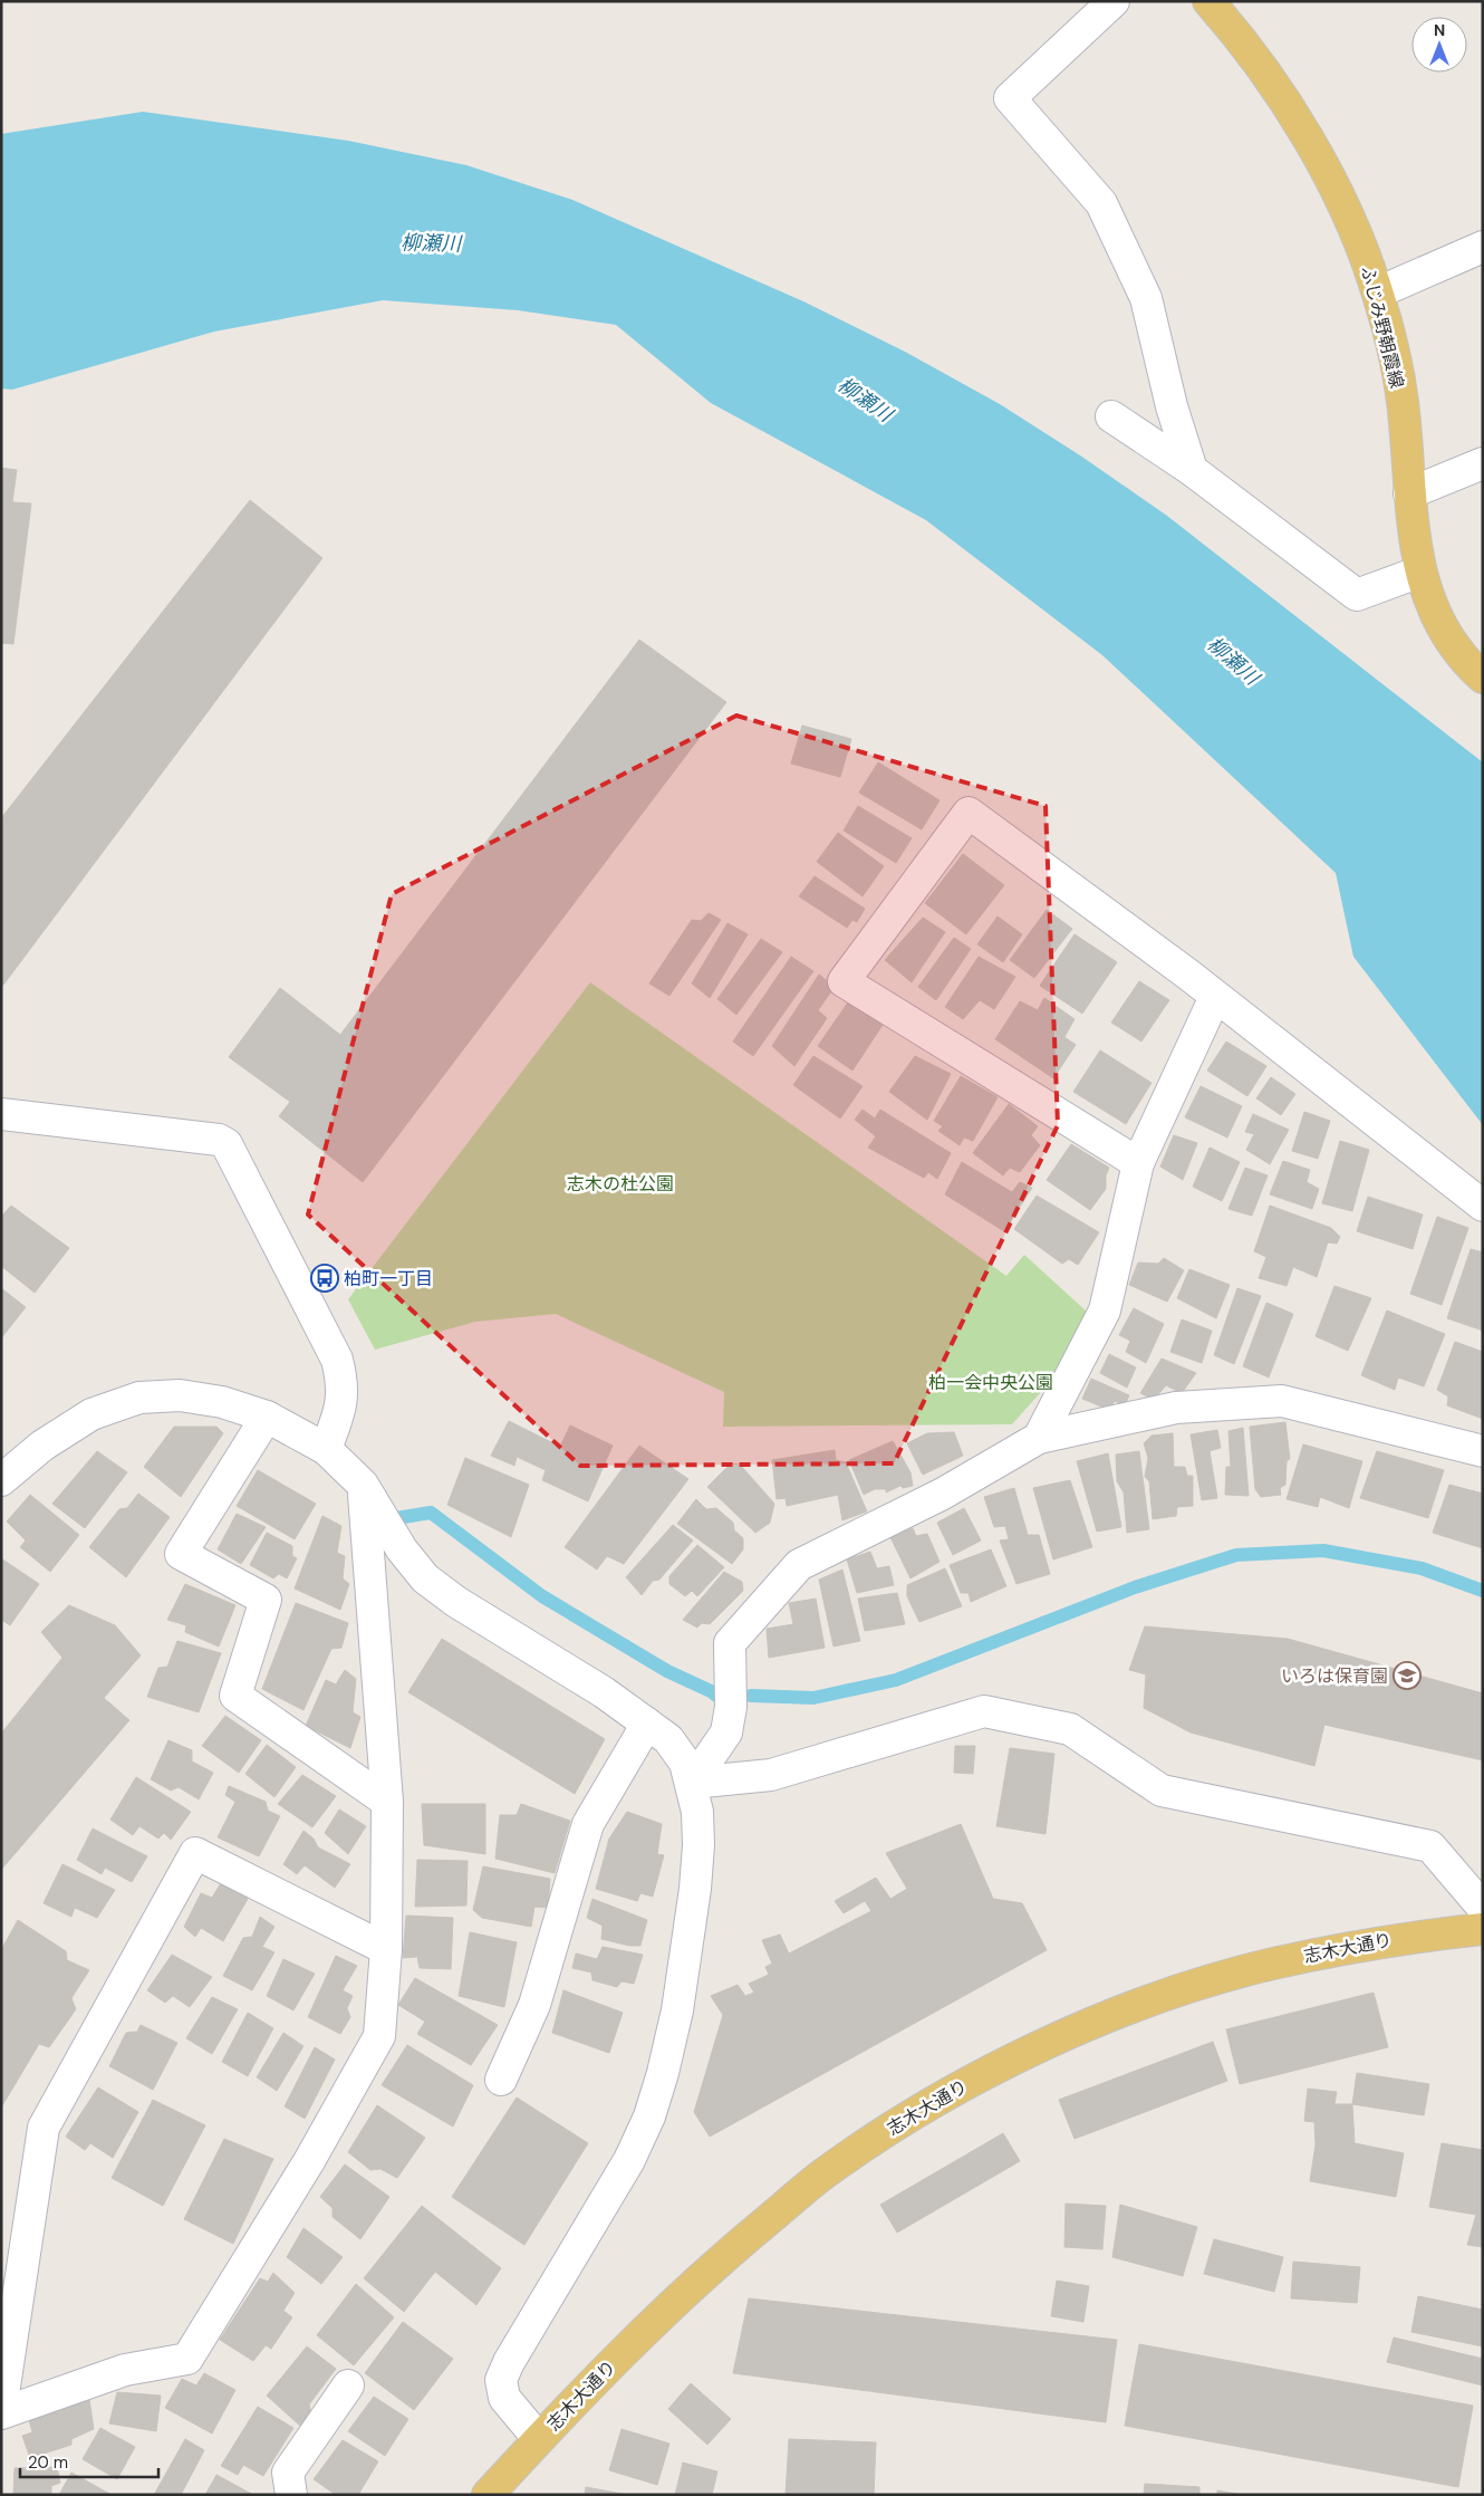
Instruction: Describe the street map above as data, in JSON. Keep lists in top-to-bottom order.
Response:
{
  "streets": {
    "main road": ["ふじみ野朝霞線", "志木大通り"]
  },
  "water": ["柳瀬川"],
  "parks": ["志木の杜公園", "柏一会中央公園"],
  "places": {
    "bus stop": ["柏町一丁目"],
    "school or university": ["いろは保育園"]
  },
  "scale_bar": "20 m",
  "north": "top"
}
